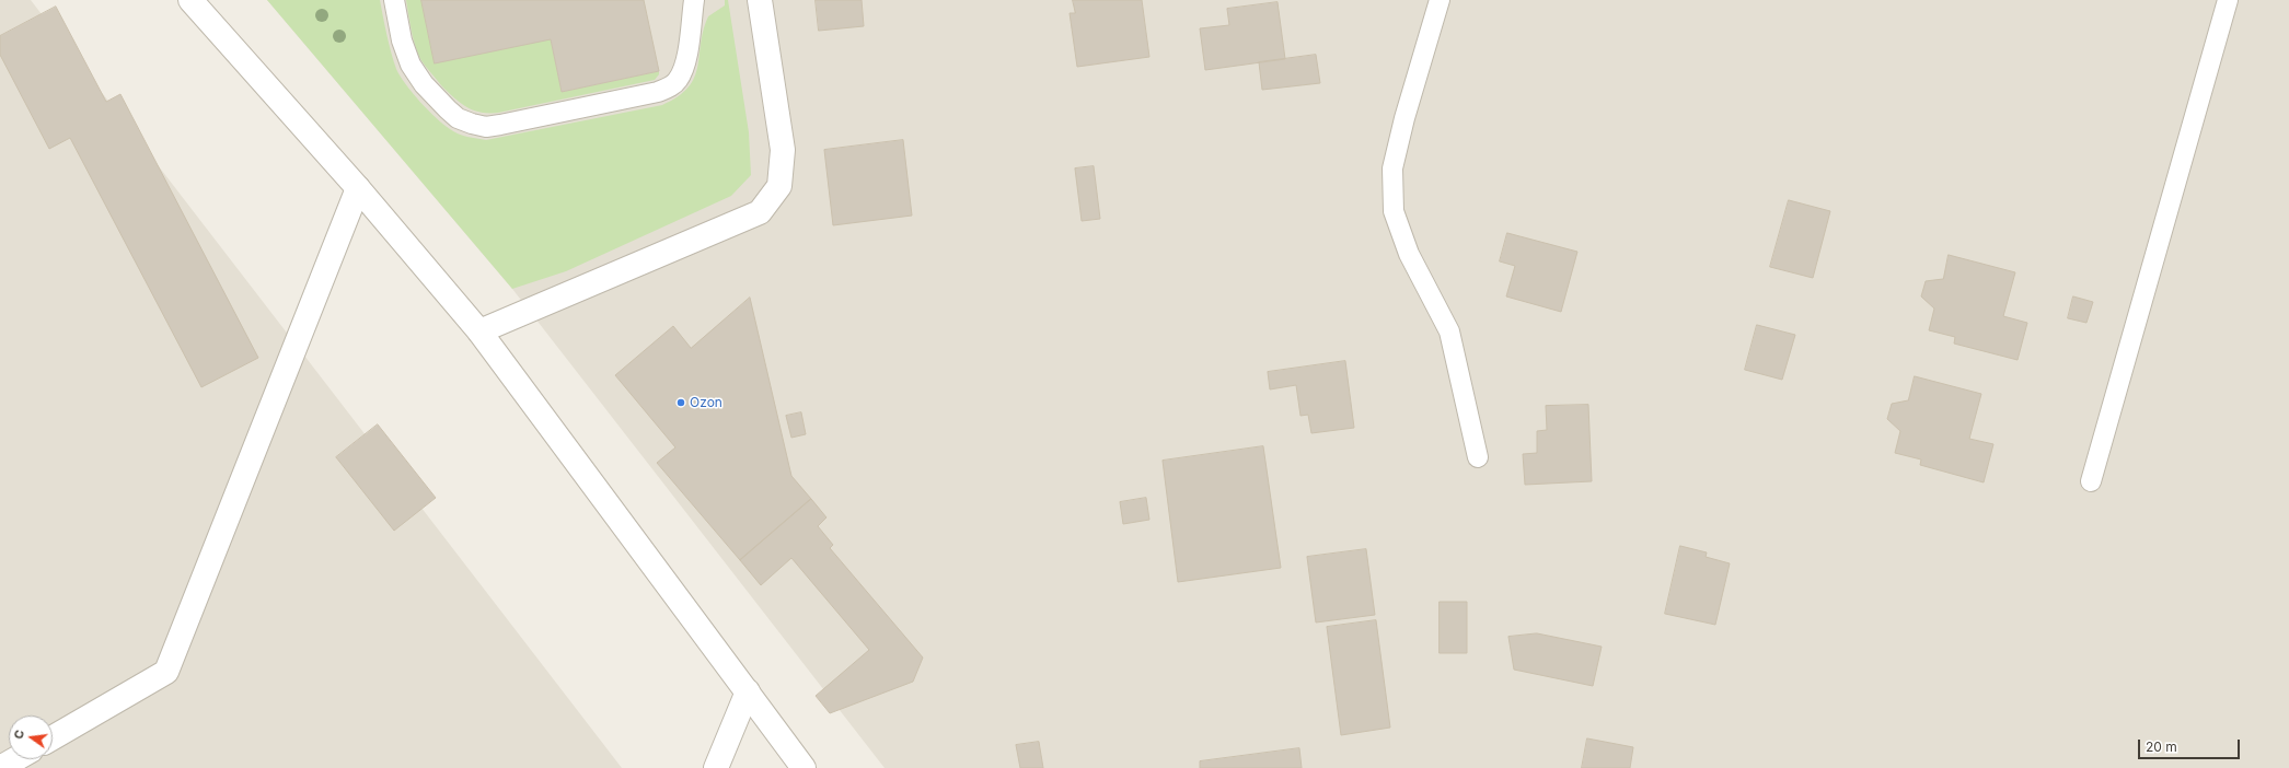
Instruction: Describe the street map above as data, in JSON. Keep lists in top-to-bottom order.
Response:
{
  "places": ["Ozon"],
  "scale_bar": "20 m",
  "north": "left"
}
